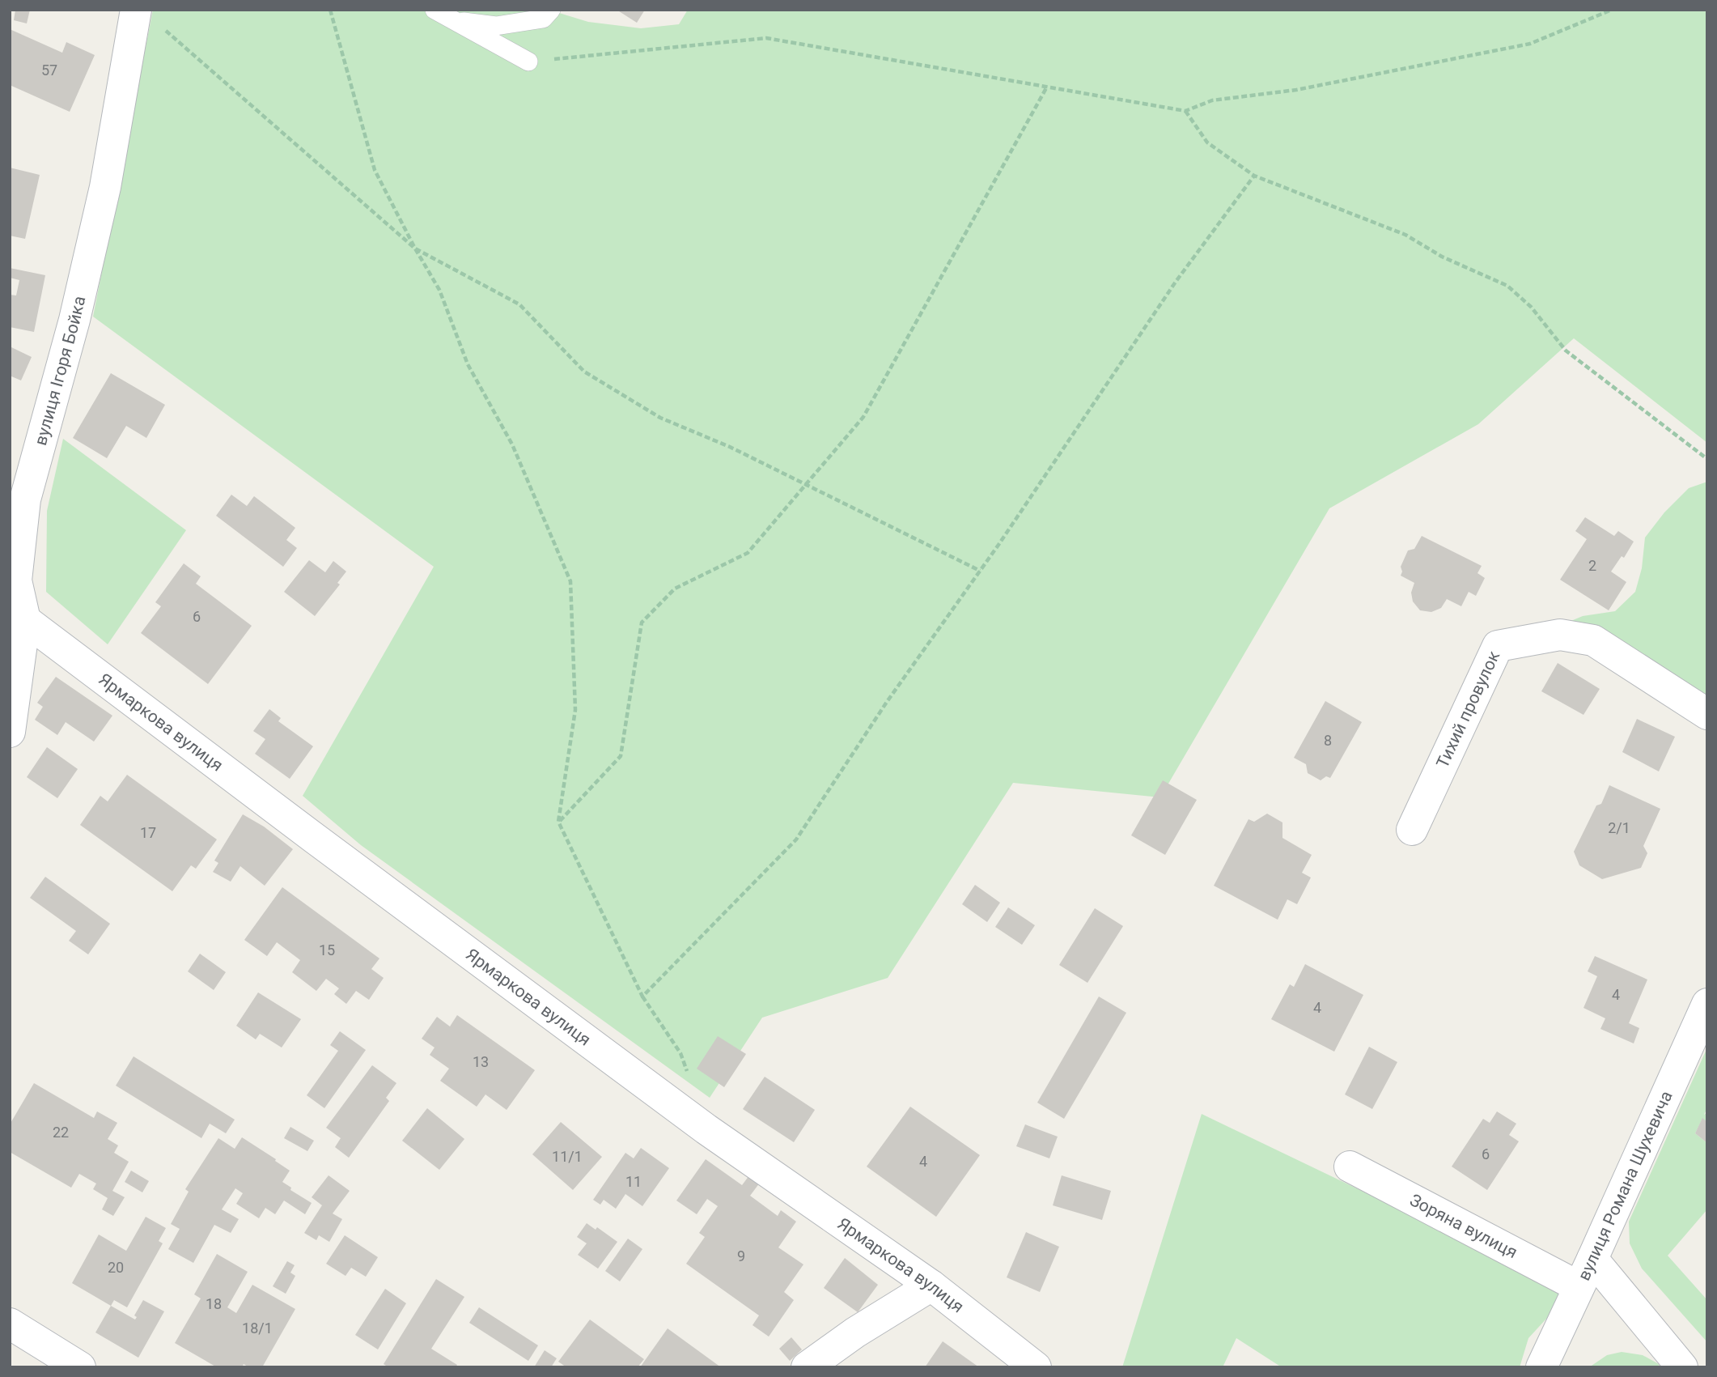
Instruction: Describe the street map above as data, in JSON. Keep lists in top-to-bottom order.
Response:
{
  "streets": {
    "street": [
      "вулиця Ігоря Бойка",
      "Тихий провулок",
      "Ярмаркова вулиця",
      "вулиця Романа Шухевича",
      "Зоряна вулиця"
    ]
  },
  "crossings": [
    ["вулиця Ігоря Бойка", "Ярмаркова вулиця"],
    ["вулиця Романа Шухевича", "Зоряна вулиця"]
  ],
  "house_numbers": [
    "57",
    "2",
    "6",
    "8",
    "2/1",
    "17",
    "15",
    "4",
    "4",
    "13",
    "22",
    "6",
    "11/1",
    "4",
    "11",
    "9",
    "20",
    "18",
    "18/1"
  ]
}
